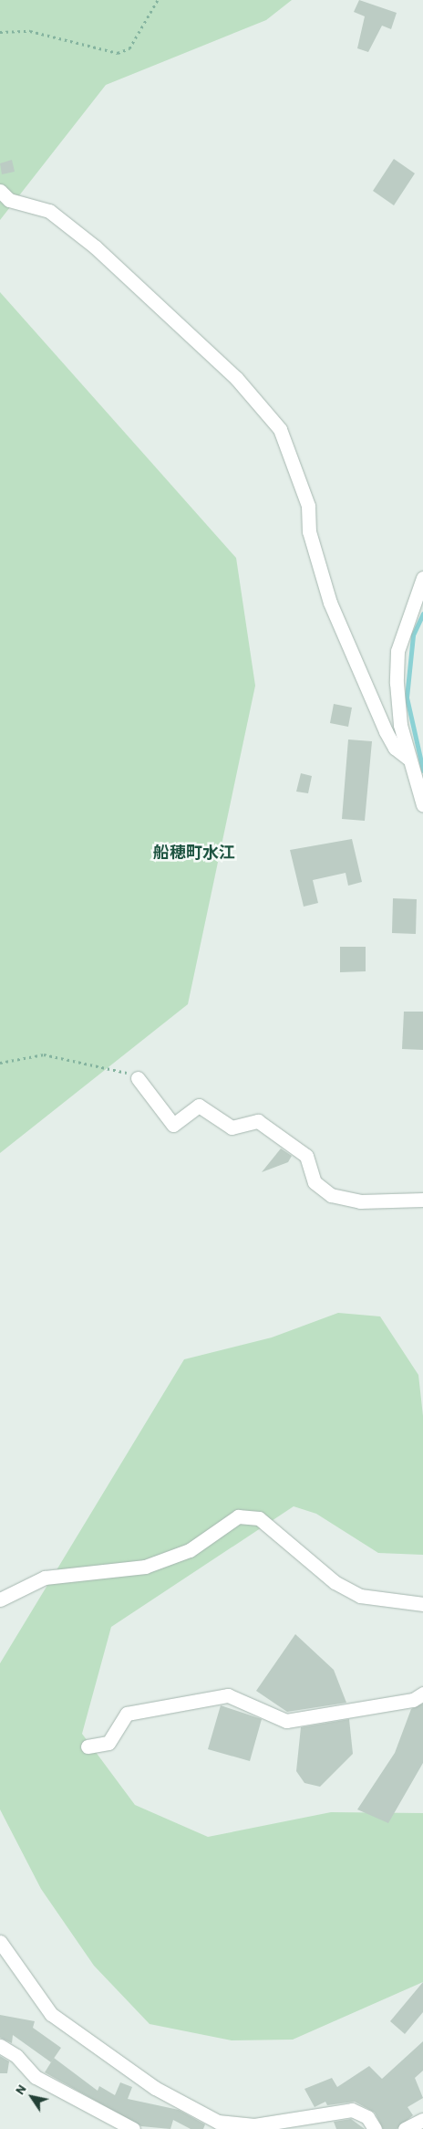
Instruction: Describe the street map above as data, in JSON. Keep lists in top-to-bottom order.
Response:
{
  "districts": ["船穂町水江"],
  "north": "top left"
}
